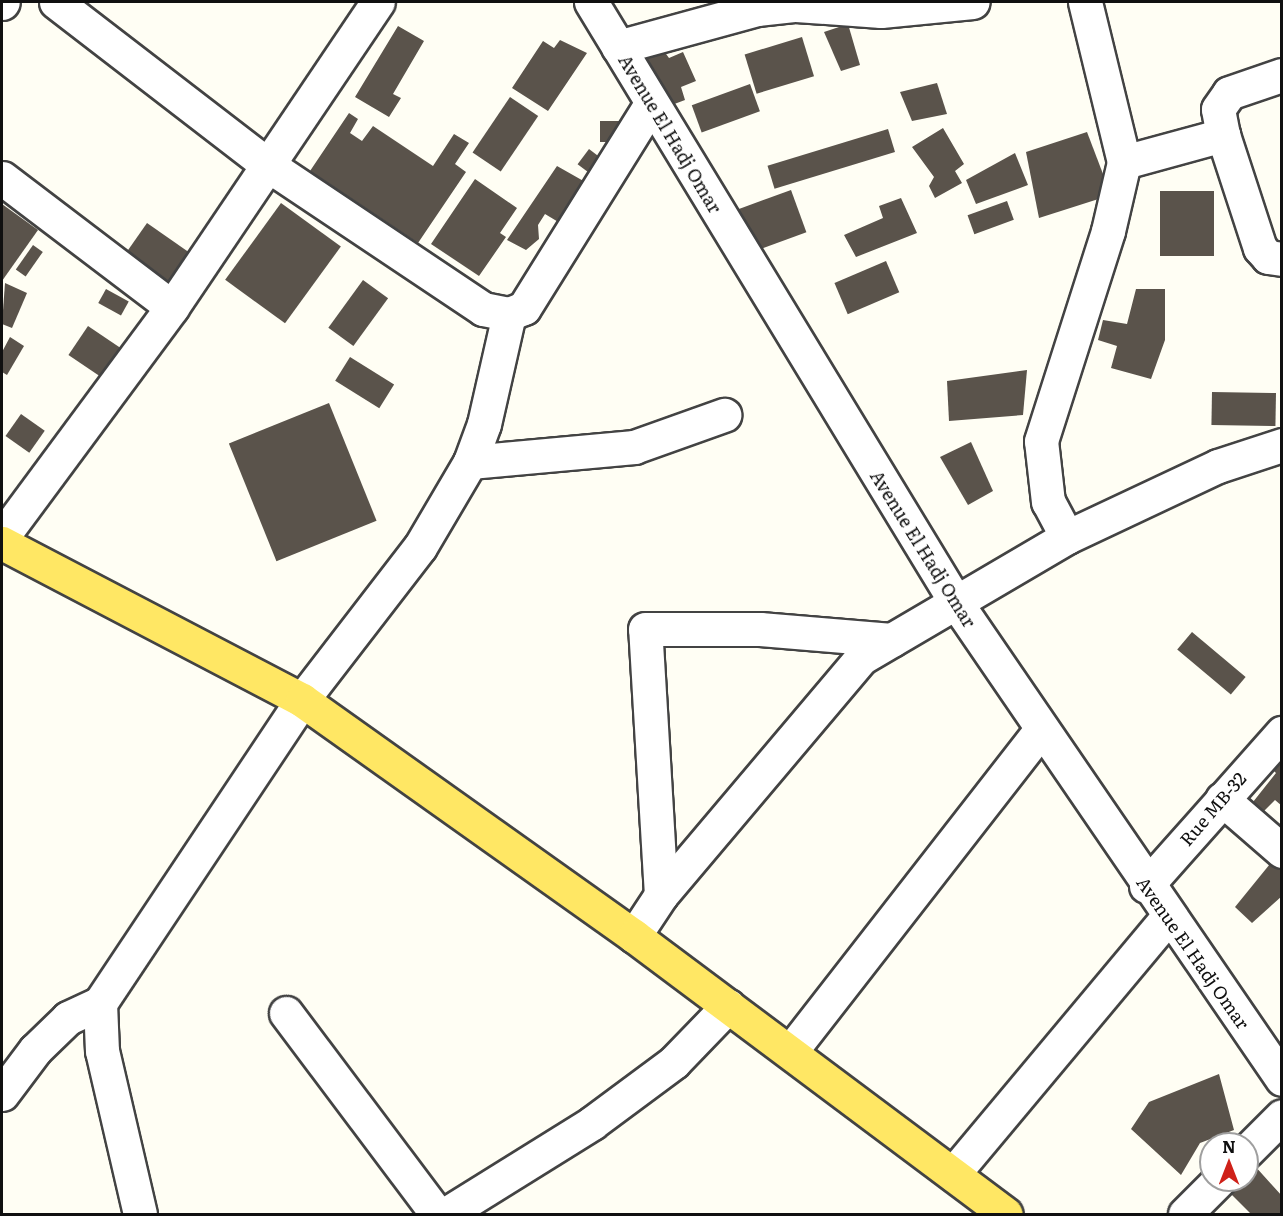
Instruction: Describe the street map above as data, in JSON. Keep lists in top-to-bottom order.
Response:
{
  "streets": {
    "street": ["Avenue El Hadj Omar", "Rue MB-32"]
  },
  "crossings": [
    ["Avenue El Hadj Omar", "Rue MB-32"]
  ],
  "north": "top"
}
